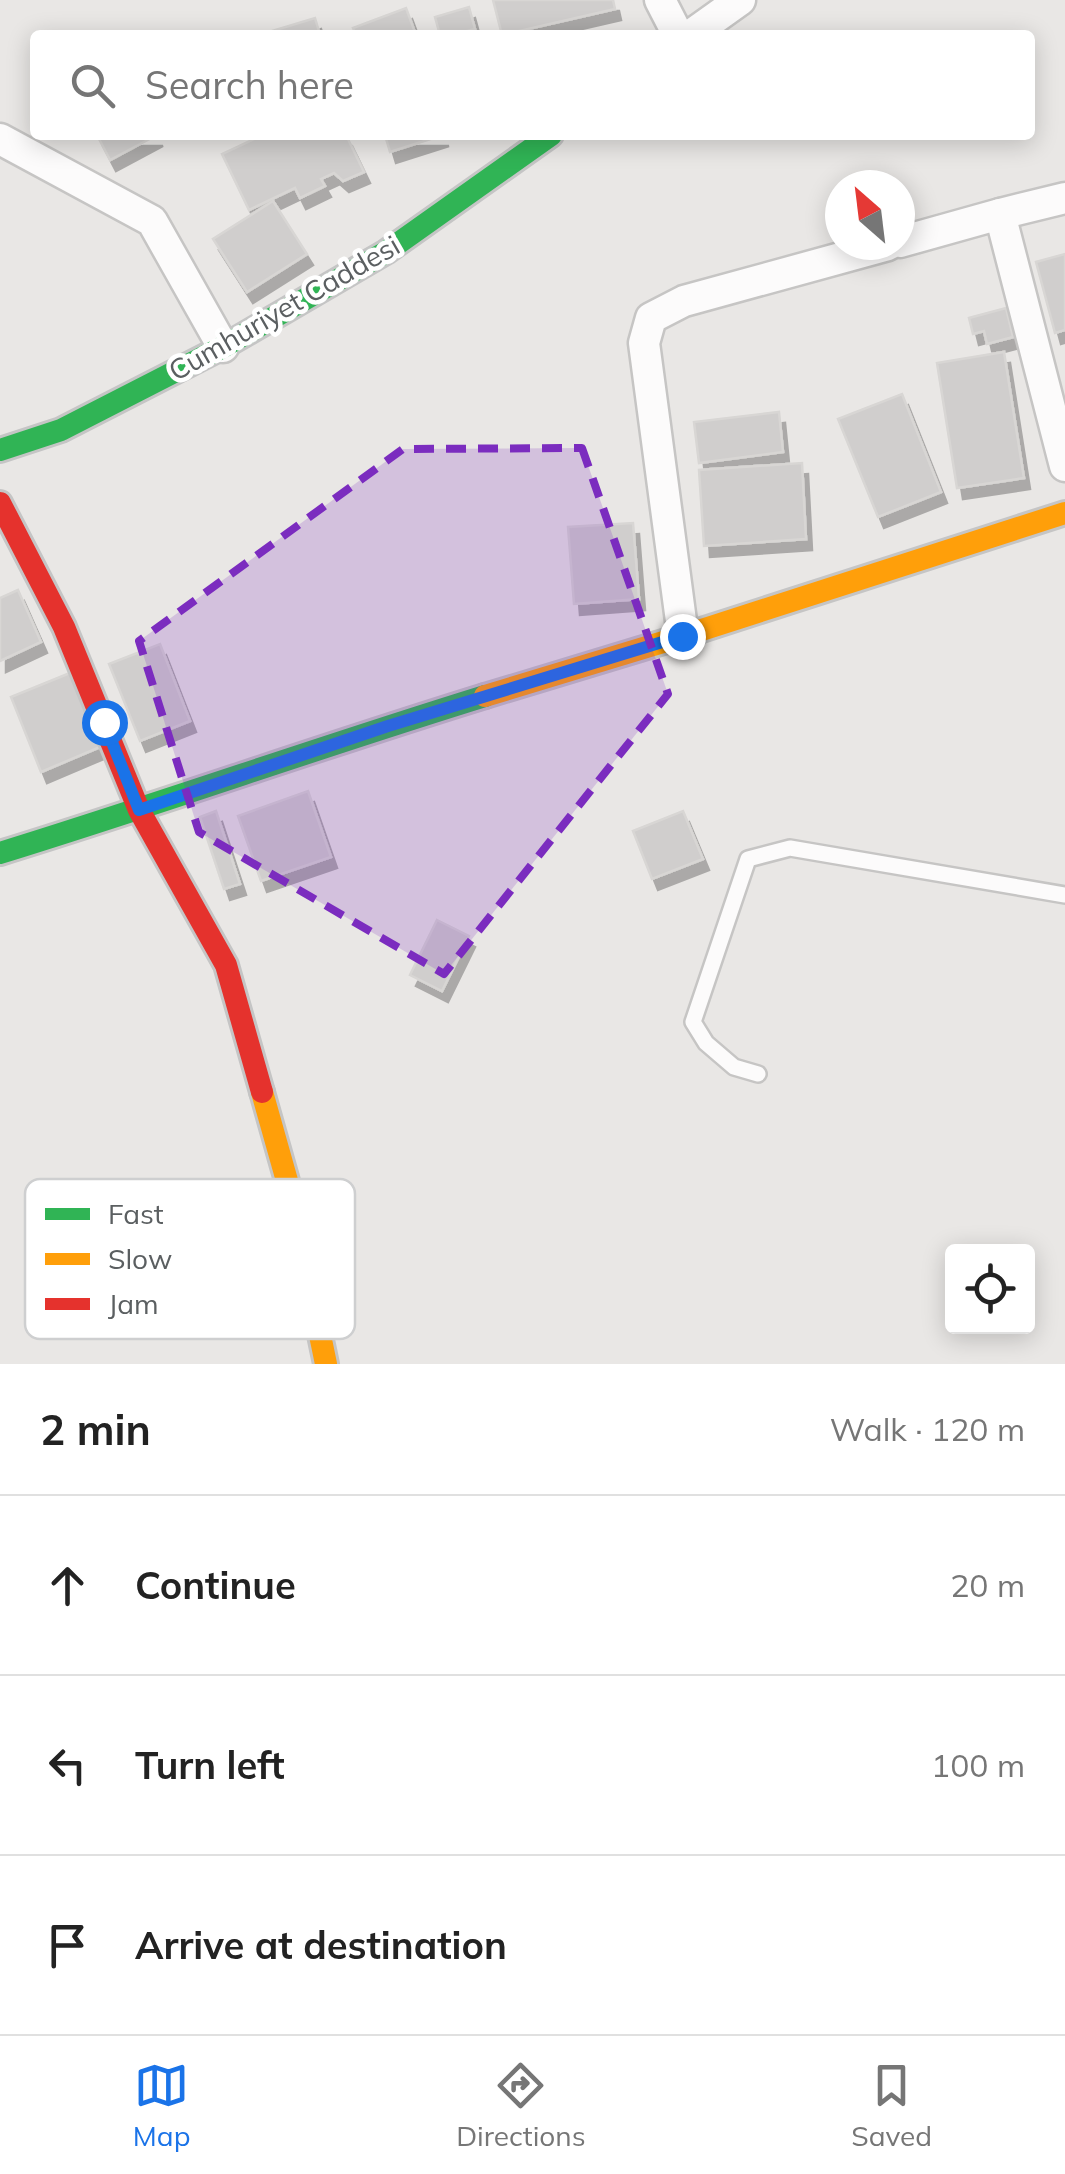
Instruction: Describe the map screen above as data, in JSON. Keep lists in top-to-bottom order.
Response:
{
  "streets": {
    "street": ["Cumhuriyet Caddesi"]
  },
  "legend": ["Fast", "Slow", "Jam"],
  "north": "top left",
  "page": {
    "search": "Search here",
    "heading": ["2 min", "Walk · 120 m"],
    "list": [
      ["Continue", "20 m"],
      ["Turn left", "100 m"],
      "Arrive at destination"
    ],
    "nav": ["Map", "Directions", "Saved"]
  }
}
